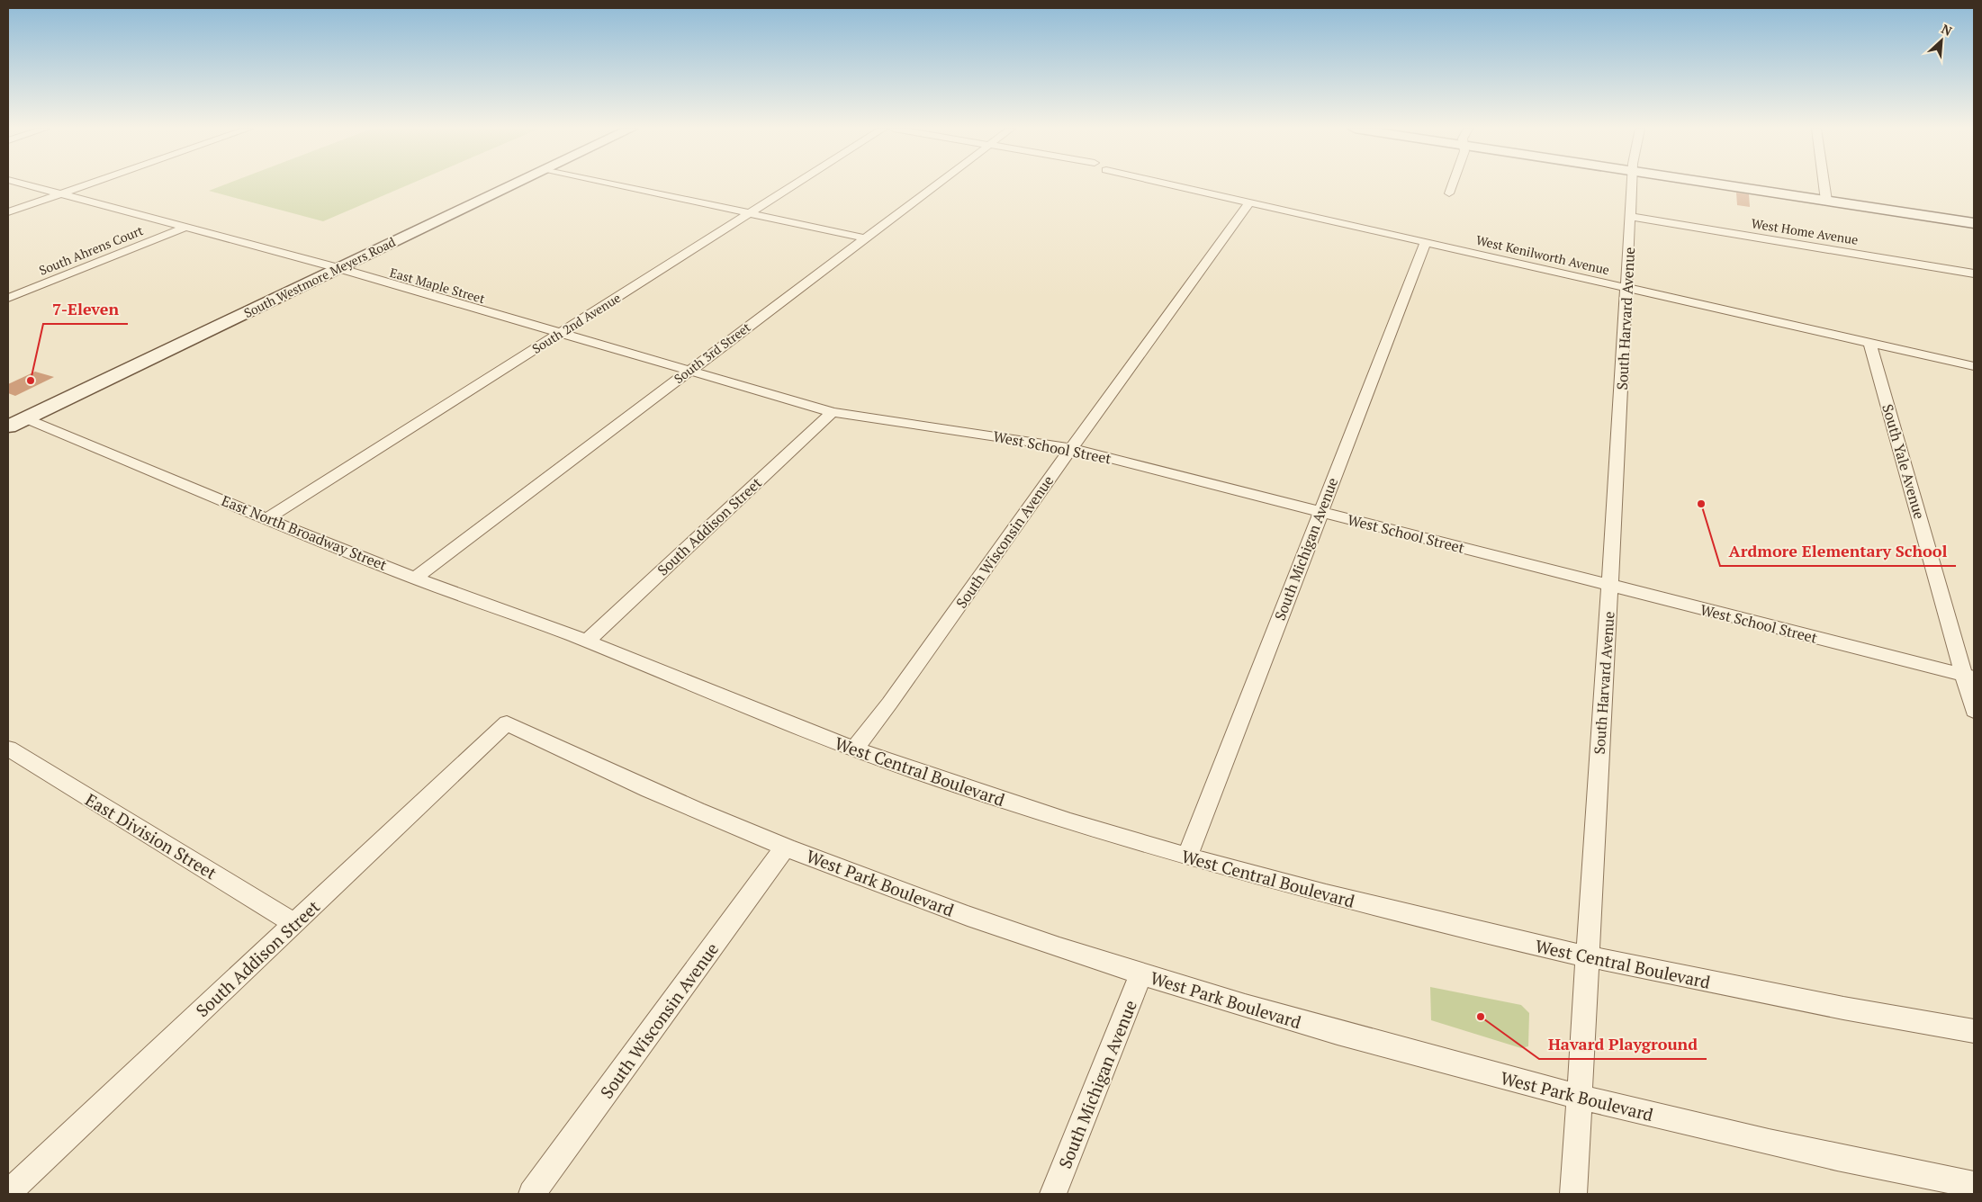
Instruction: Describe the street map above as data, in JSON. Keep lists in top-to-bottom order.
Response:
{
  "streets": {
    "street": [
      "West Home Avenue",
      "South Ahrens Court",
      "West Kenilworth Avenue",
      "South Westmore Meyers Road",
      "East Maple Street",
      "South Harvard Avenue",
      "South 2nd Avenue",
      "South 3rd Street",
      "West School Street",
      "South Yale Avenue",
      "South Addison Street",
      "East North Broadway Street",
      "South Wisconsin Avenue",
      "South Michigan Avenue",
      "West Central Boulevard",
      "East Division Street",
      "West Park Boulevard"
    ]
  },
  "crossings": [
    ["West Home Avenue", "South Harvard Avenue"],
    ["South Ahrens Court", "East Maple Street"],
    ["West Kenilworth Avenue", "South Harvard Avenue"],
    ["West Kenilworth Avenue", "South Yale Avenue"],
    ["West Kenilworth Avenue", "South Wisconsin Avenue"],
    ["West Kenilworth Avenue", "South Michigan Avenue"],
    ["South Westmore Meyers Road", "East Maple Street"],
    ["South Westmore Meyers Road", "East North Broadway Street"],
    ["East Maple Street", "South 2nd Avenue"],
    ["East Maple Street", "South 3rd Street"],
    ["East Maple Street", "West School Street"],
    ["East Maple Street", "South Addison Street"],
    ["South Harvard Avenue", "West School Street"],
    ["South Harvard Avenue", "West Central Boulevard"],
    ["South Harvard Avenue", "West Park Boulevard"],
    ["South 2nd Avenue", "East North Broadway Street"],
    ["South 3rd Street", "East North Broadway Street"],
    ["West School Street", "South Yale Avenue"],
    ["West School Street", "South Addison Street"],
    ["West School Street", "South Wisconsin Avenue"],
    ["West School Street", "South Michigan Avenue"],
    ["South Addison Street", "East North Broadway Street"],
    ["South Addison Street", "West Central Boulevard"],
    ["South Addison Street", "East Division Street"],
    ["South Addison Street", "West Park Boulevard"],
    ["East North Broadway Street", "West Central Boulevard"],
    ["South Wisconsin Avenue", "West Central Boulevard"],
    ["South Wisconsin Avenue", "West Park Boulevard"],
    ["South Michigan Avenue", "West Central Boulevard"],
    ["South Michigan Avenue", "West Park Boulevard"]
  ],
  "places": ["7-Eleven", "Ardmore Elementary School", "Havard Playground"],
  "north": "top right"
}
